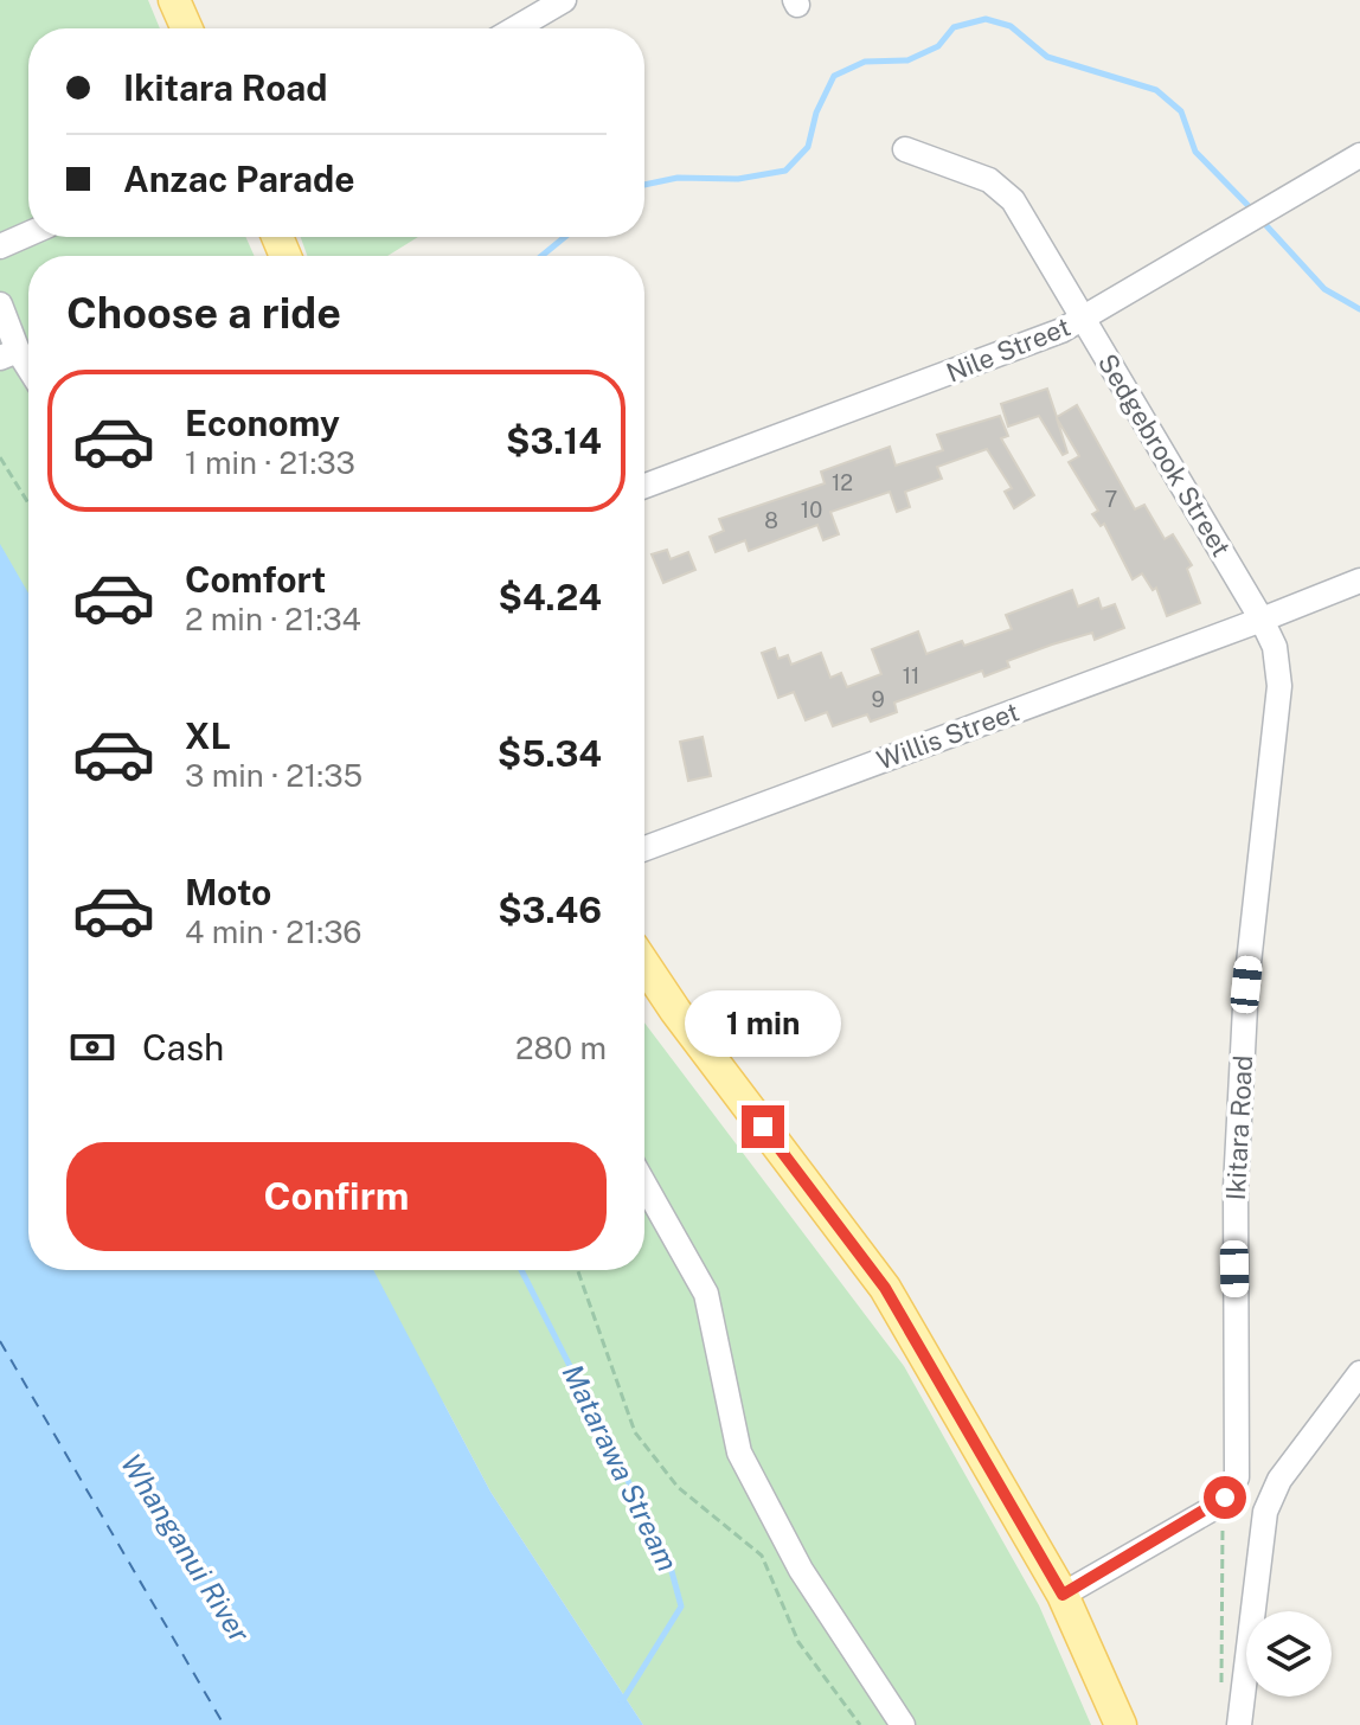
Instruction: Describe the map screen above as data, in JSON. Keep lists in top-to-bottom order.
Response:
{
  "streets": {
    "street": [
      "Nile Street",
      "Sedgebrook Street",
      "Willis Street",
      "Ikitara Road"
    ]
  },
  "crossings": [
    ["Nile Street", "Sedgebrook Street"],
    ["Sedgebrook Street", "Willis Street"],
    ["Sedgebrook Street", "Ikitara Road"],
    ["Willis Street", "Ikitara Road"]
  ],
  "water": ["Matarawa Stream", "Whanganui River"],
  "house_numbers": [
    "12",
    "7",
    "10",
    "8",
    "11",
    "9"
  ],
  "page": {
    "banner": ["Ikitara Road", "Anzac Parade"],
    "heading": "Choose a ride",
    "list": [
      {
        "name": "Economy",
        "note": "1 min · 21:33",
        "value": "$3.14"
      },
      {
        "name": "Comfort",
        "note": "2 min · 21:34",
        "value": "$4.24"
      },
      {
        "name": "XL",
        "note": "3 min · 21:35",
        "value": "$5.34"
      },
      {
        "name": "Moto",
        "note": "4 min · 21:36",
        "value": "$3.46"
      }
    ],
    "bubble": "1 min",
    "pay": ["Cash", "280 m"],
    "buttons": "Confirm"
  }
}
